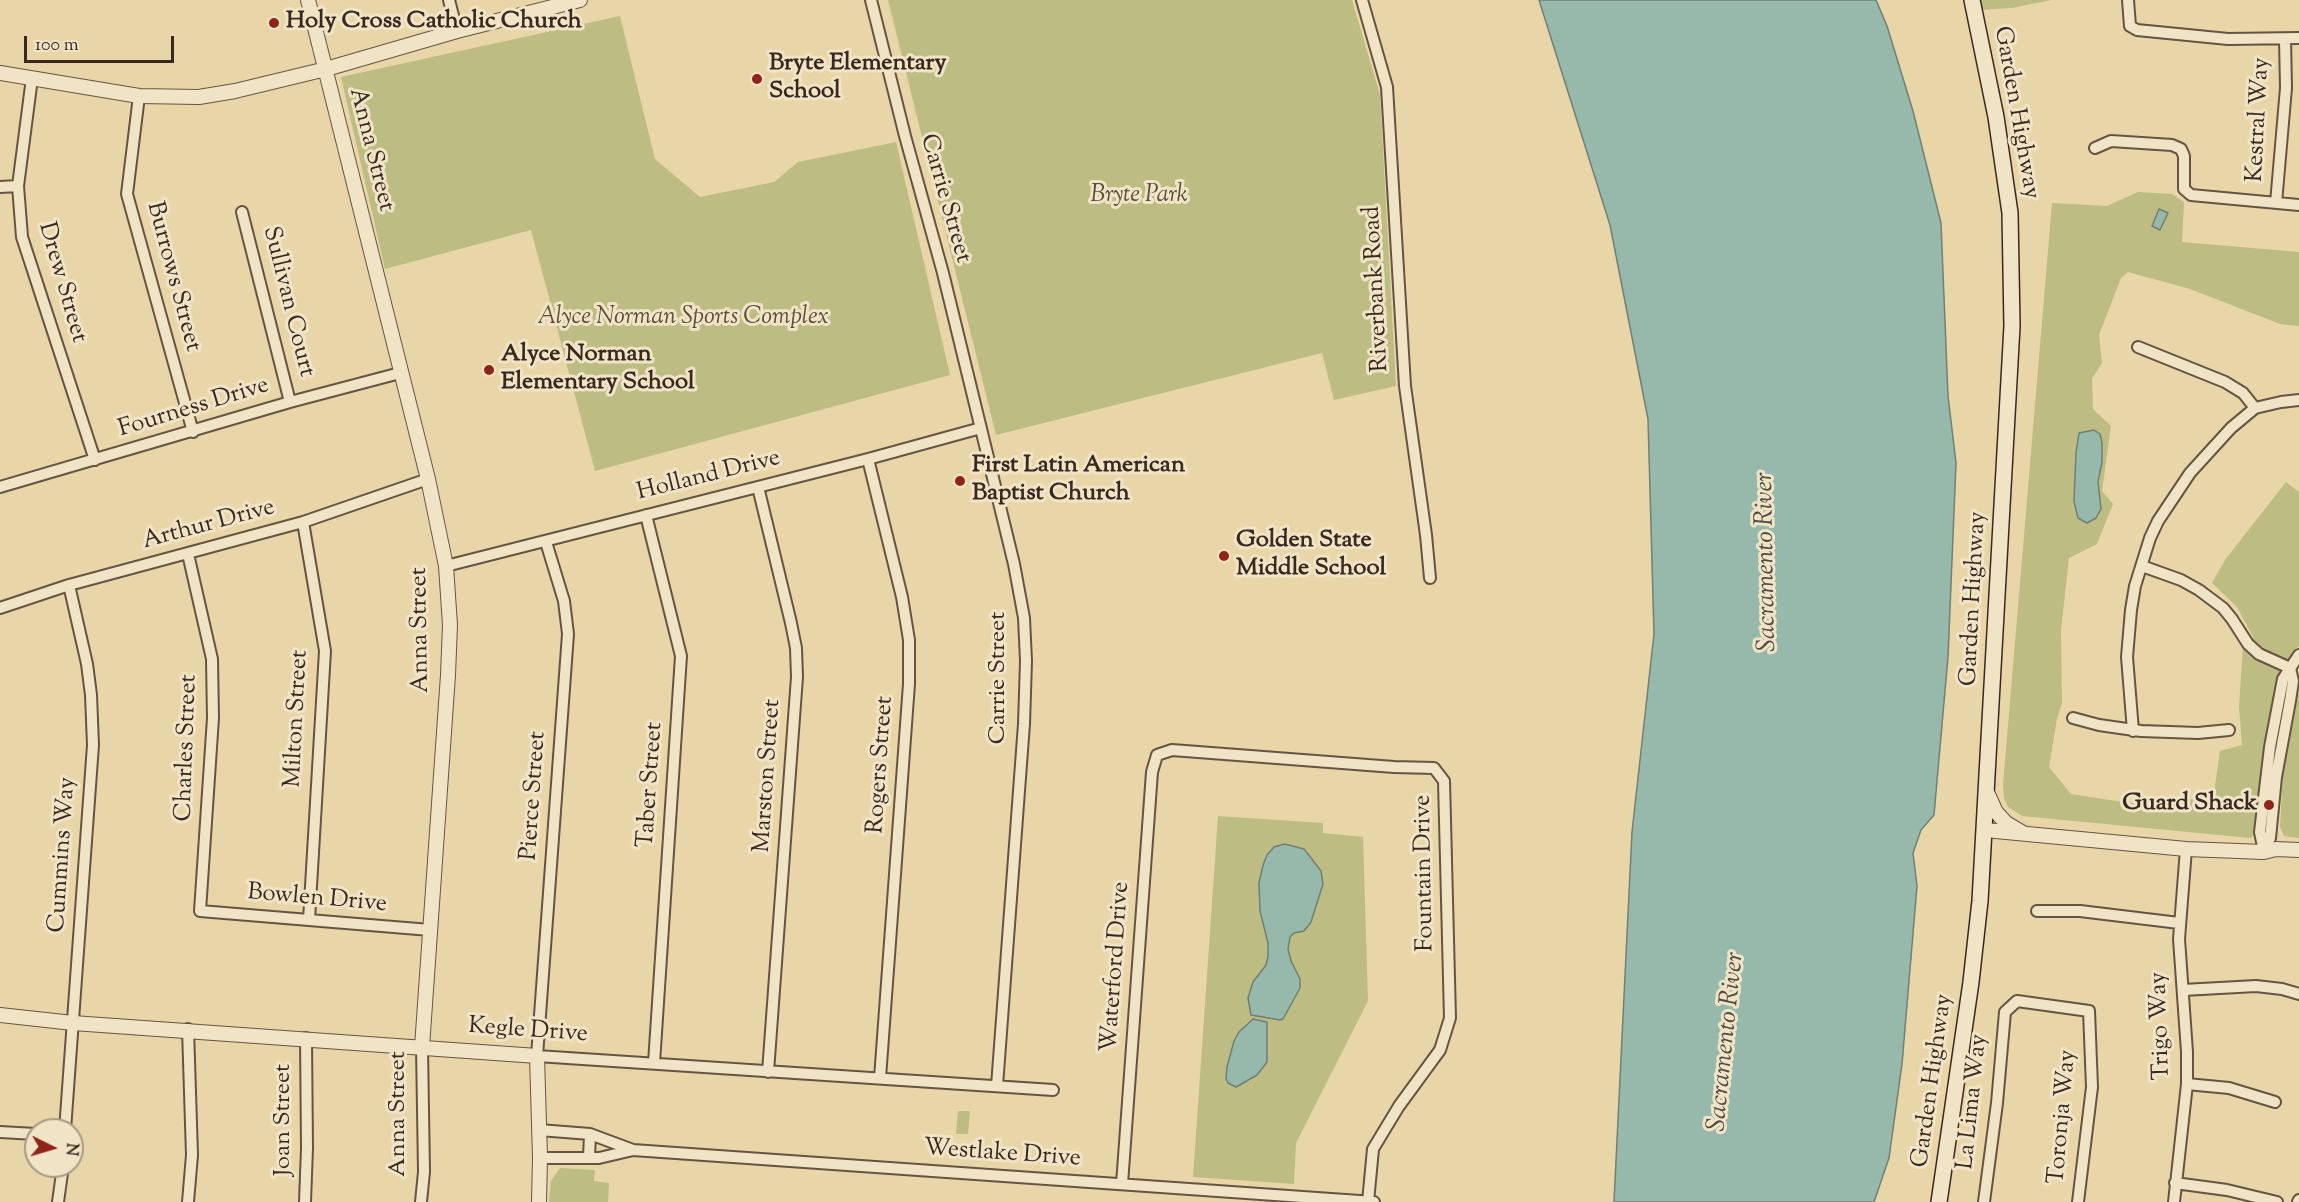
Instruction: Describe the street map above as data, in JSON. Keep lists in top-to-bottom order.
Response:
{
  "streets": {
    "main road": ["Garden Highway"],
    "street": [
      "Kestral Way",
      "Anna Street",
      "Carrie Street",
      "Burrows Street",
      "Drew Street",
      "Riverbank Road",
      "Sullivan Court",
      "Fourness Drive",
      "Holland Drive",
      "Arthur Drive",
      "Milton Street",
      "Charles Street",
      "Rogers Street",
      "Marston Street",
      "Taber Street",
      "Pierce Street",
      "Cummins Way",
      "Fountain Drive",
      "Bowlen Drive",
      "Waterford Drive",
      "Trigo Way",
      "Kegle Drive",
      "La Lima Way",
      "Toronja Way",
      "Joan Street",
      "Westlake Drive"
    ]
  },
  "crossings": [
    ["Anna Street", "Fourness Drive"],
    ["Anna Street", "Holland Drive"],
    ["Anna Street", "Arthur Drive"],
    ["Anna Street", "Bowlen Drive"],
    ["Anna Street", "Kegle Drive"],
    ["Carrie Street", "Holland Drive"],
    ["Carrie Street", "Kegle Drive"],
    ["Burrows Street", "Fourness Drive"],
    ["Drew Street", "Fourness Drive"],
    ["Sullivan Court", "Fourness Drive"],
    ["Holland Drive", "Rogers Street"],
    ["Holland Drive", "Marston Street"],
    ["Holland Drive", "Taber Street"],
    ["Holland Drive", "Pierce Street"],
    ["Arthur Drive", "Milton Street"],
    ["Arthur Drive", "Charles Street"],
    ["Arthur Drive", "Cummins Way"],
    ["Milton Street", "Bowlen Drive"],
    ["Charles Street", "Bowlen Drive"],
    ["Rogers Street", "Kegle Drive"],
    ["Marston Street", "Kegle Drive"],
    ["Taber Street", "Kegle Drive"],
    ["Pierce Street", "Kegle Drive"],
    ["Cummins Way", "Kegle Drive"],
    ["Fountain Drive", "Waterford Drive"],
    ["Fountain Drive", "Westlake Drive"],
    ["Waterford Drive", "Westlake Drive"],
    ["Kegle Drive", "Joan Street"],
    ["La Lima Way", "Toronja Way"]
  ],
  "water": ["Sacramento River"],
  "parks": ["Bryte Park", "Alyce Norman Sports Complex"],
  "places": [
    "Holy Cross Catholic Church",
    "Bryte Elementary School",
    "Alyce Norman Elementary School",
    "First Latin American Baptist Church",
    "Golden State Middle School",
    "Guard Shack"
  ],
  "scale_bar": "100 m",
  "north": "right"
}
